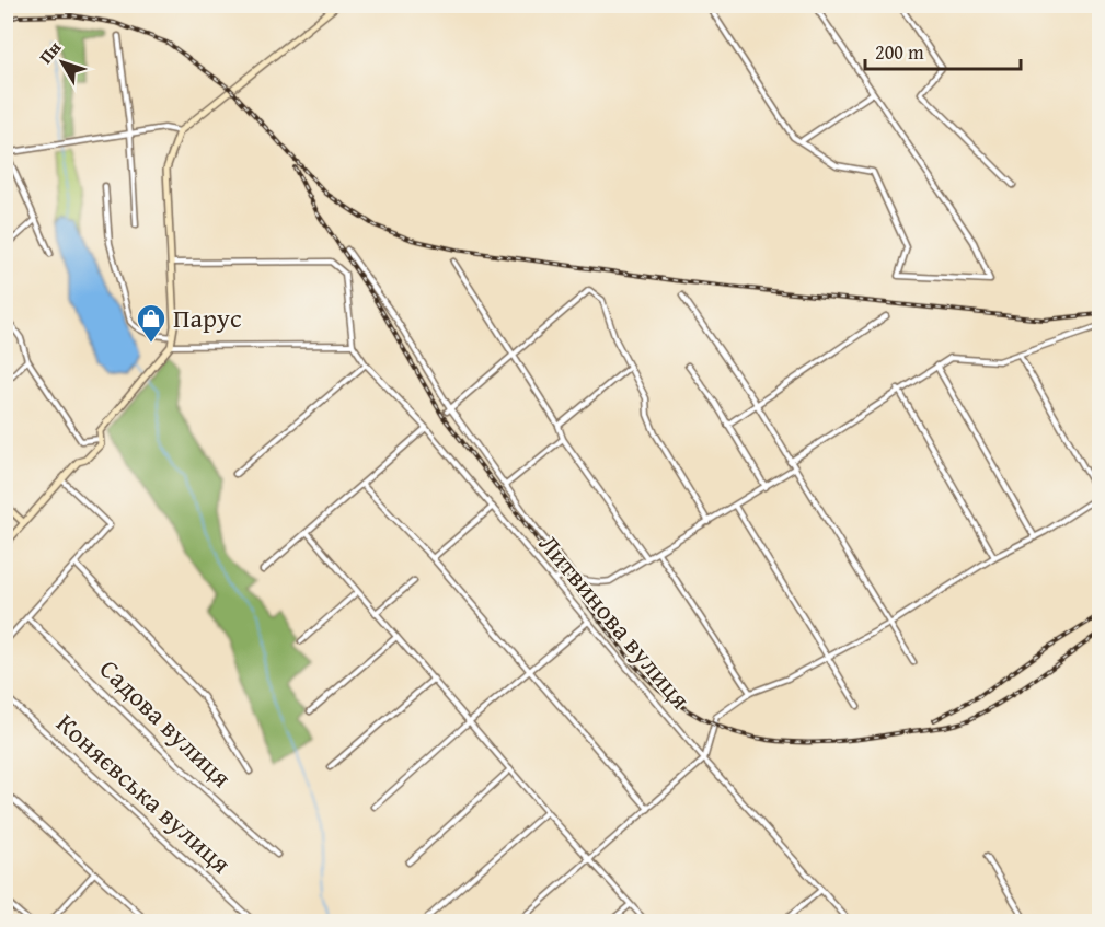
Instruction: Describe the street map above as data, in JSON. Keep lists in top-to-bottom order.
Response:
{
  "streets": {
    "street": ["Литвинова вулиця", "Садова вулиця", "Коняєвська вулиця"]
  },
  "places": {
    "shop": ["Парус"]
  },
  "scale_bar": "200 m",
  "north": "top left"
}
